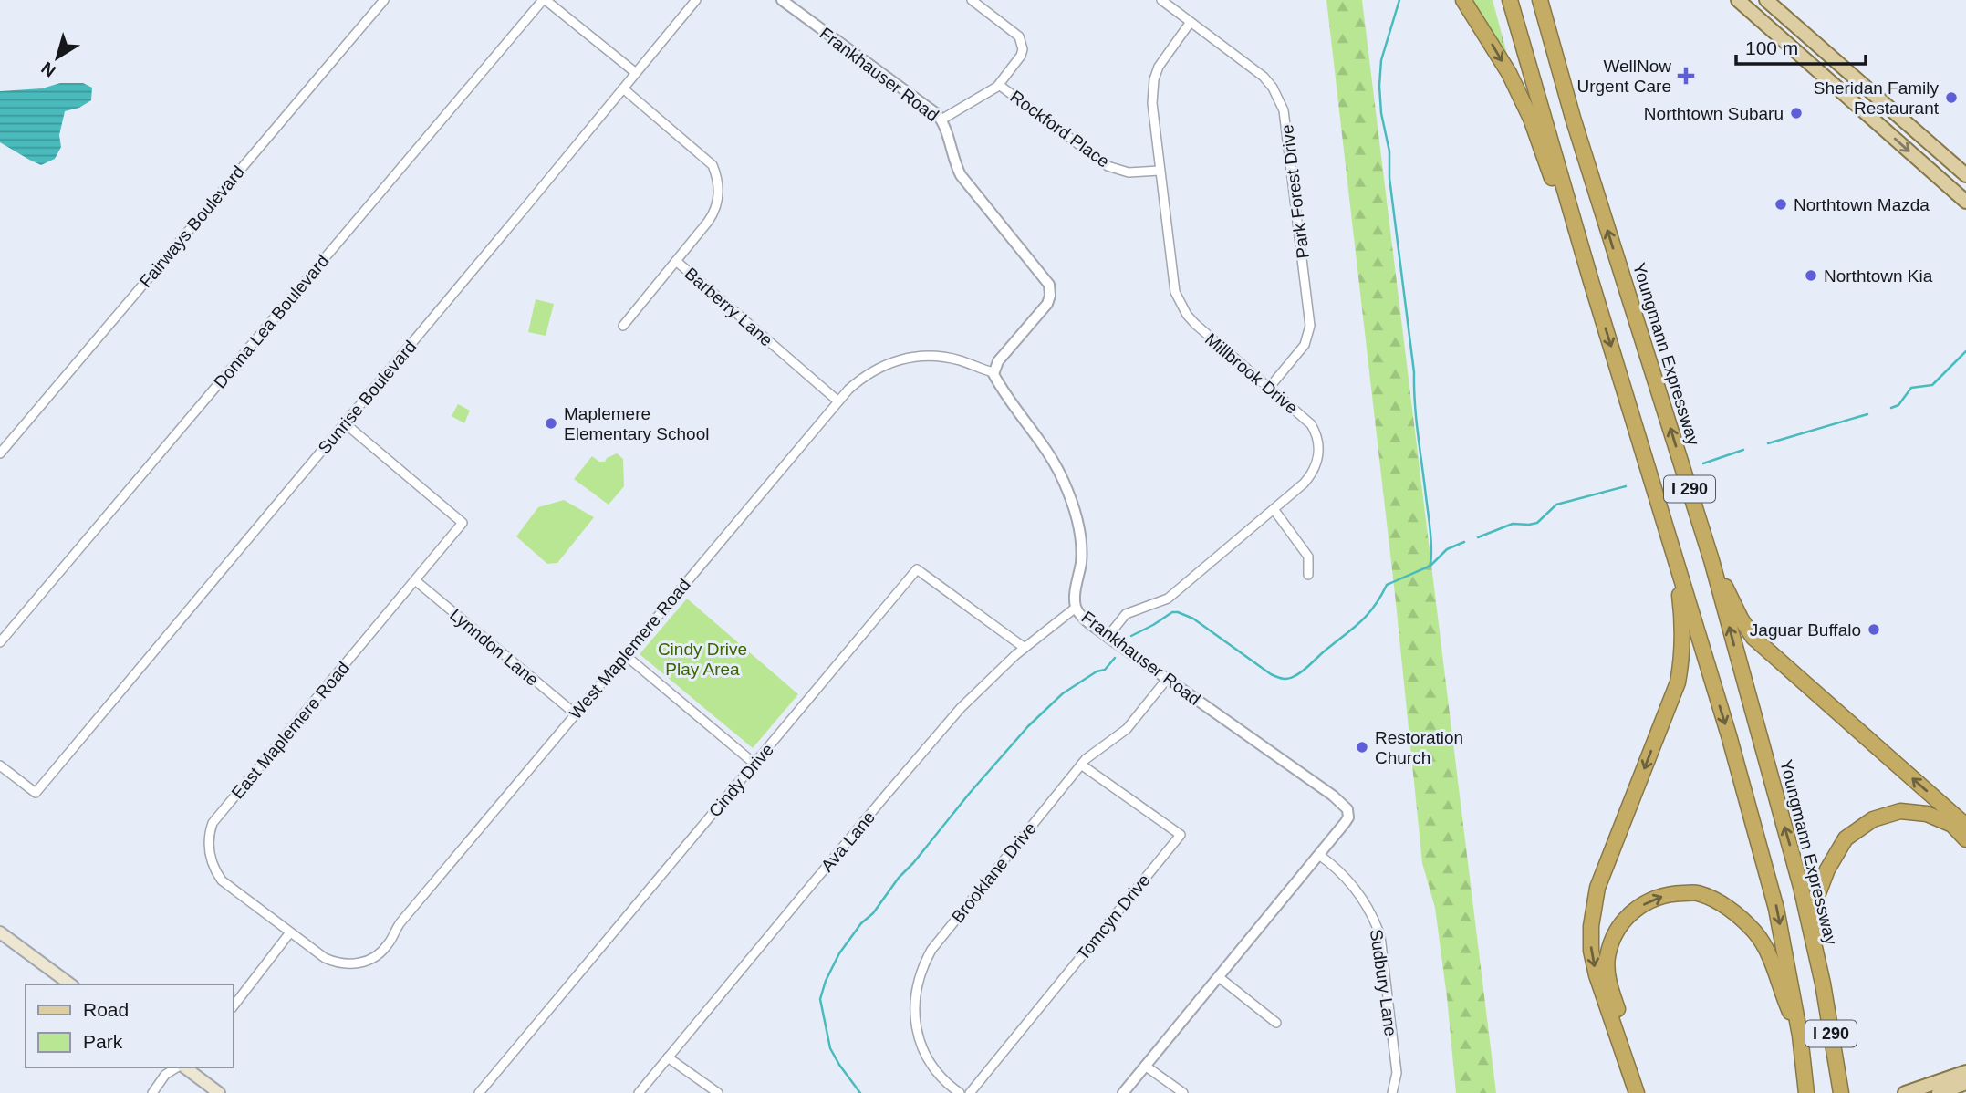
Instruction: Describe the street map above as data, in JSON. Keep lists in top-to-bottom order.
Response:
{
  "streets": {
    "highway": ["Youngmann Expressway", "I 290"],
    "street": [
      "Frankhauser Road",
      "Rockford Place",
      "Park Forest Drive",
      "Fairways Boulevard",
      "Barberry Lane",
      "Donna Lea Boulevard",
      "Millbrook Drive",
      "Sunrise Boulevard",
      "Lynndon Lane",
      "West Maplemere Road",
      "East Maplemere Road",
      "Cindy Drive",
      "Ava Lane",
      "Brooklane Drive",
      "Tomcyn Drive",
      "Sudbury Lane"
    ]
  },
  "crossings": [
    ["Frankhauser Road", "Millbrook Drive"],
    ["Frankhauser Road", "West Maplemere Road"],
    ["Frankhauser Road", "Ava Lane"],
    ["Frankhauser Road", "Brooklane Drive"],
    ["Frankhauser Road", "Sudbury Lane"],
    ["Rockford Place", "Millbrook Drive"],
    ["Park Forest Drive", "Millbrook Drive"],
    ["Barberry Lane", "Sunrise Boulevard"],
    ["Barberry Lane", "West Maplemere Road"],
    ["Sunrise Boulevard", "East Maplemere Road"],
    ["Lynndon Lane", "West Maplemere Road"],
    ["Lynndon Lane", "East Maplemere Road"],
    ["West Maplemere Road", "East Maplemere Road"],
    ["Cindy Drive", "Ava Lane"],
    ["Brooklane Drive", "Tomcyn Drive"]
  ],
  "parks": ["Cindy Drive Play Area"],
  "places": {
    "health": ["WellNow Urgent Care"],
    "other": [
      "Sheridan Family Restaurant",
      "Northtown Subaru",
      "Northtown Mazda",
      "Northtown Kia",
      "Maplemere Elementary School",
      "Jaguar Buffalo",
      "Restoration Church"
    ]
  },
  "legend": ["Road", "Park"],
  "scale_bar": "100 m",
  "north": "bottom left"
}
